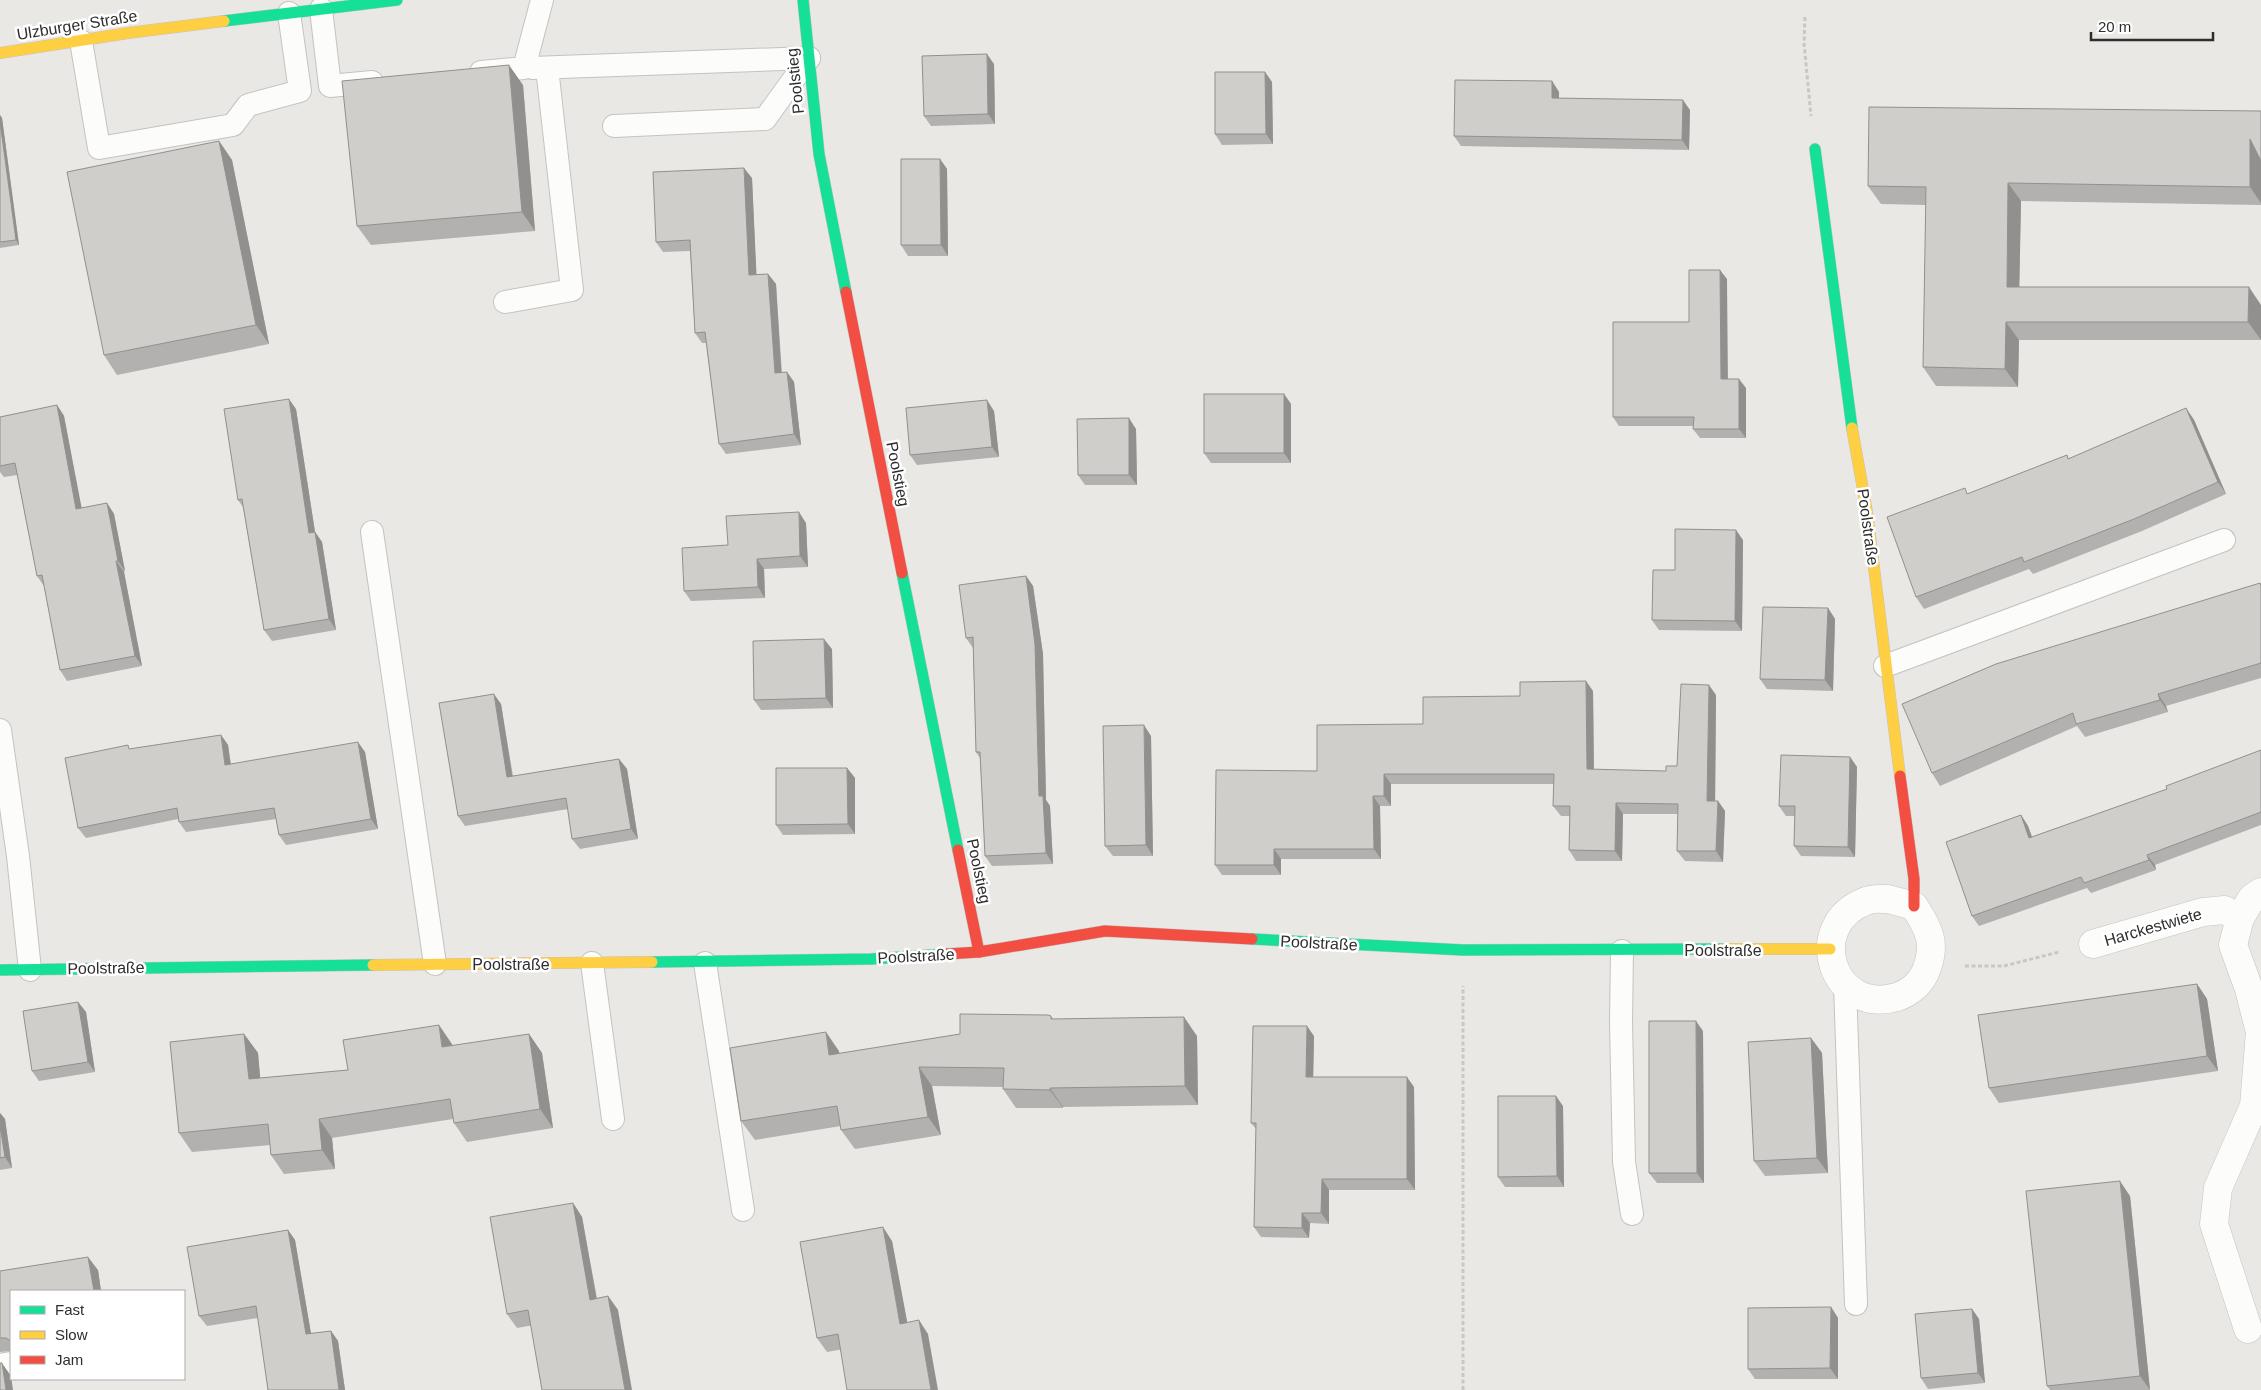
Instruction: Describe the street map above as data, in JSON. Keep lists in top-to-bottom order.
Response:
{
  "streets": {
    "street": [
      "Ulzburger Straße",
      "Poolstieg",
      "Poolstraße",
      "Harckestwiete"
    ]
  },
  "crossings": [
    ["Poolstieg", "Poolstraße"]
  ],
  "legend": ["Fast", "Slow", "Jam"],
  "scale_bar": "20 m"
}
